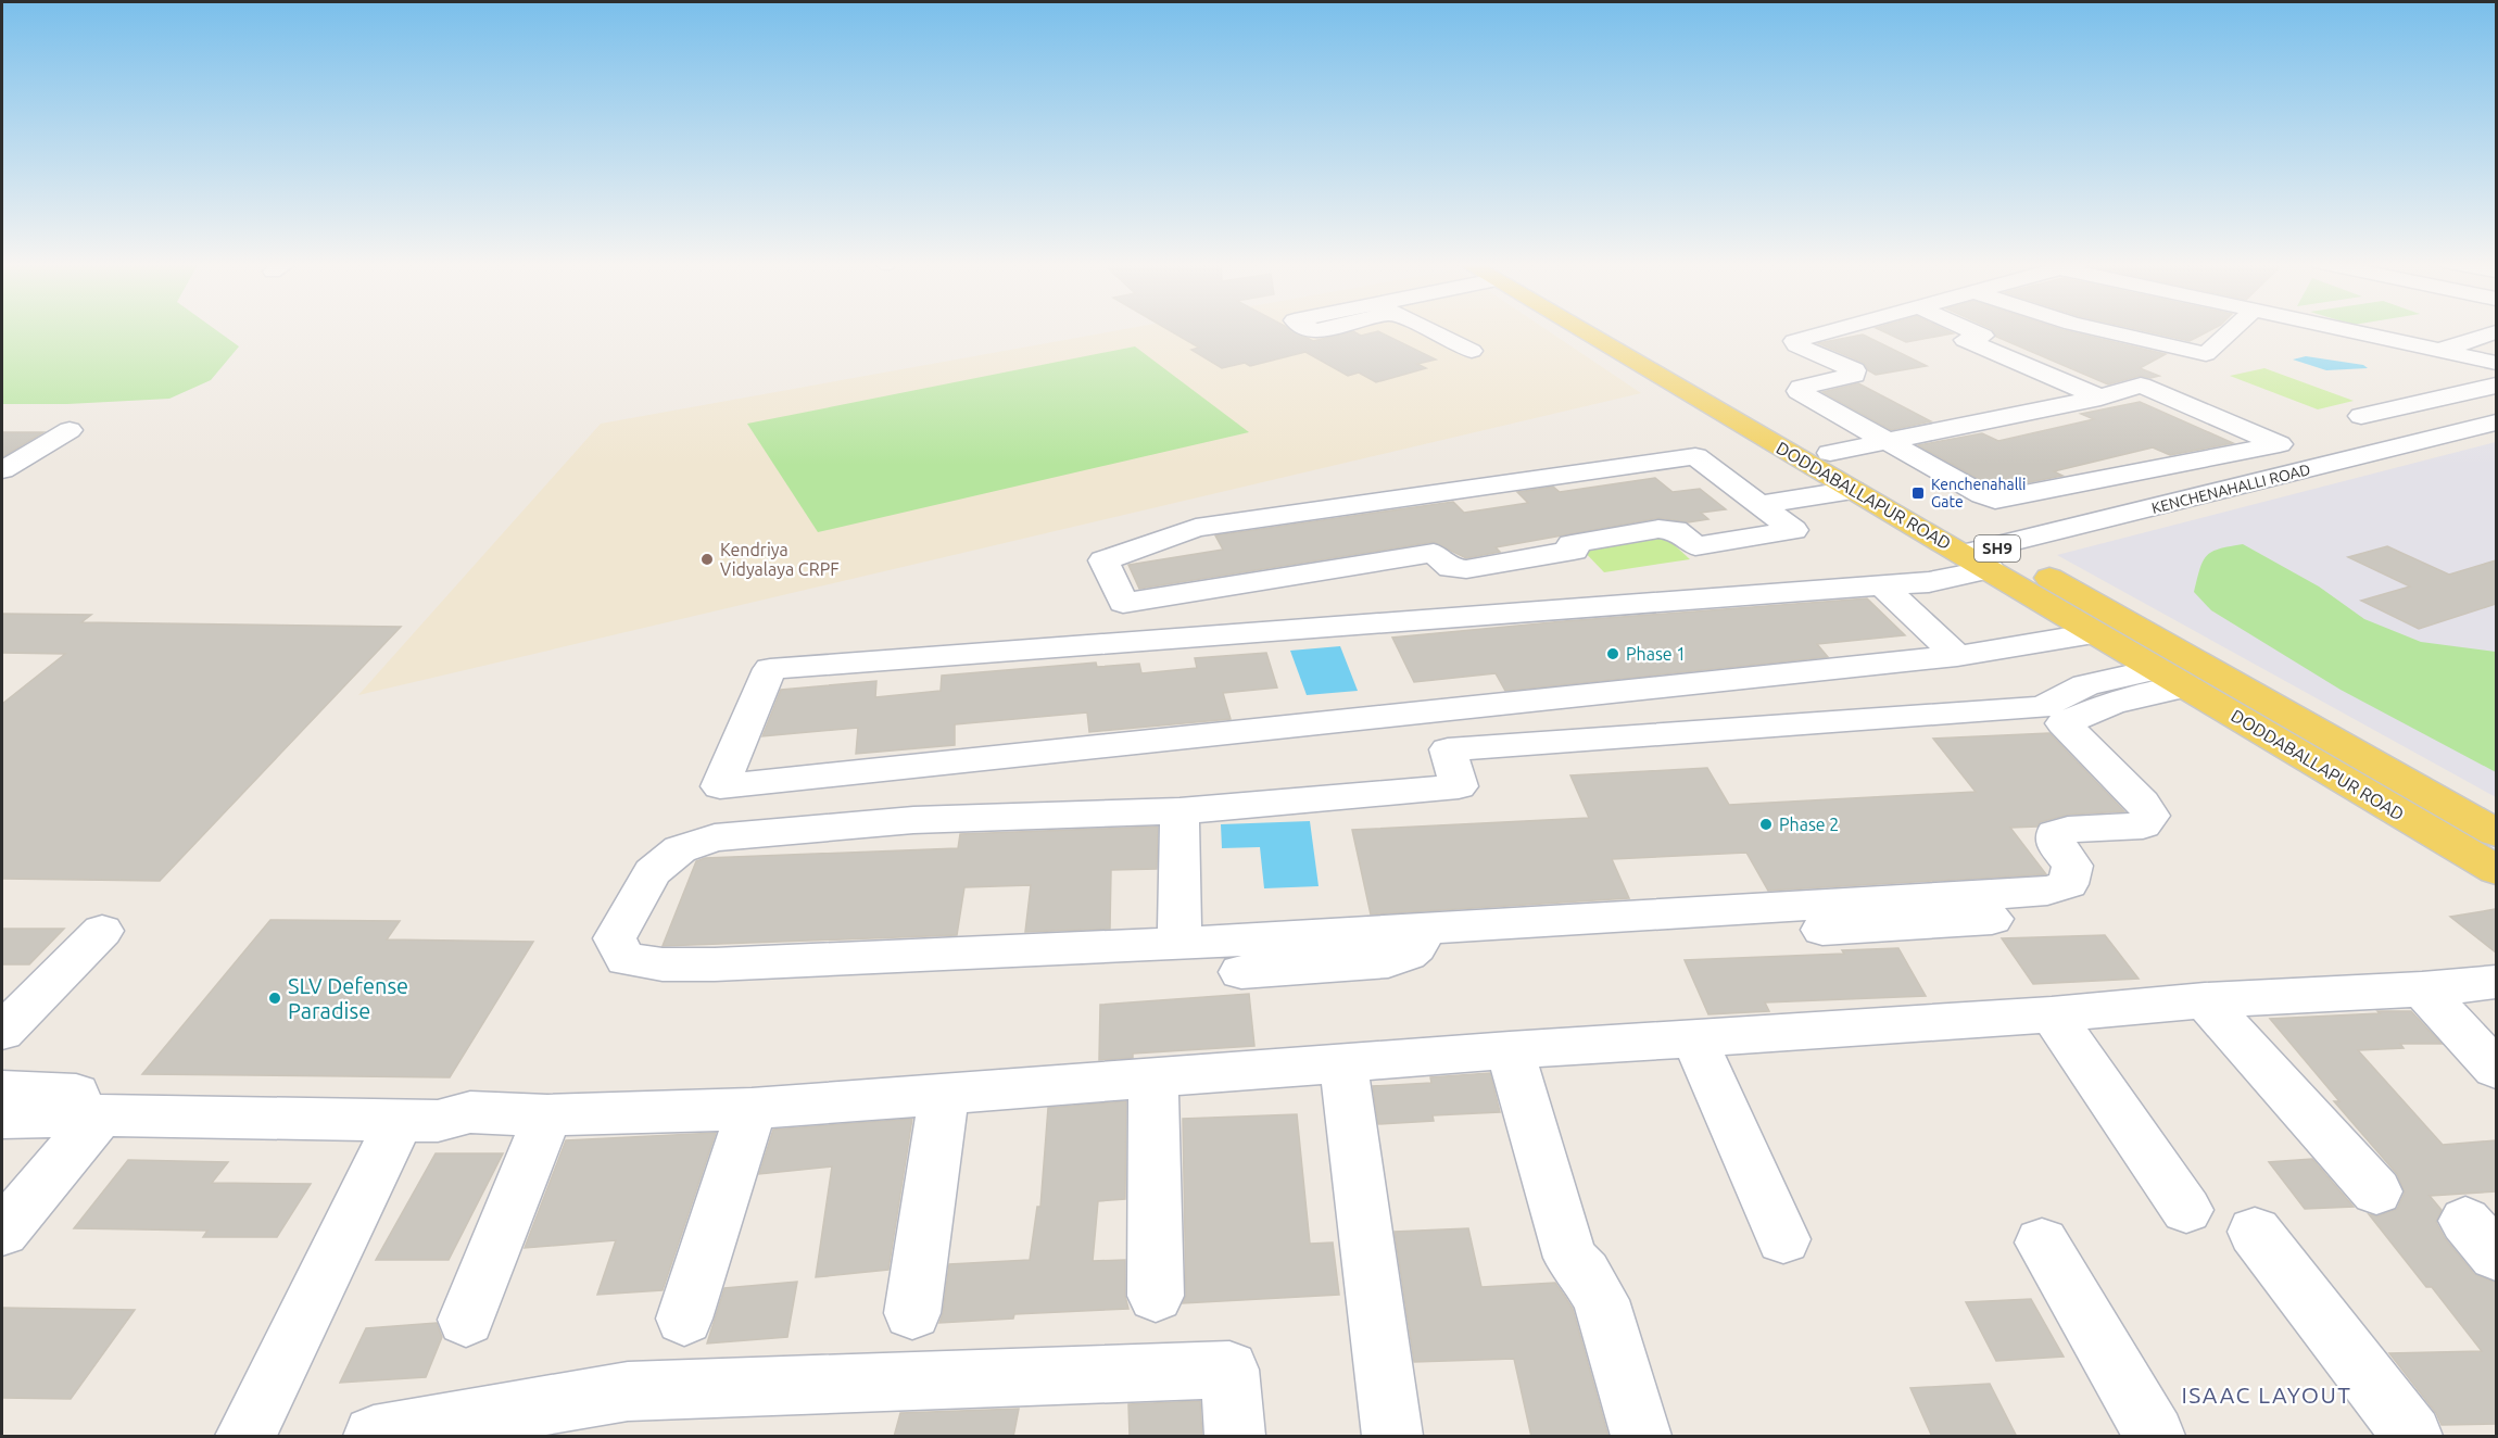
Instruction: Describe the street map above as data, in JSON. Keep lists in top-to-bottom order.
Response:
{
  "streets": {
    "main road": ["DODDABALLAPUR ROAD", "SH9"],
    "street": ["KENCHENAHALLI ROAD"]
  },
  "crossings": [
    ["KENCHENAHALLI ROAD", "DODDABALLAPUR ROAD"]
  ],
  "districts": ["ISAAC LAYOUT"],
  "places": {
    "transit": ["Kenchenahalli Gate"],
    "other": [
      "Kendriya Vidyalaya CRPF",
      "Phase 1",
      "Phase 2",
      "SLV Defense Paradise"
    ]
  }
}
